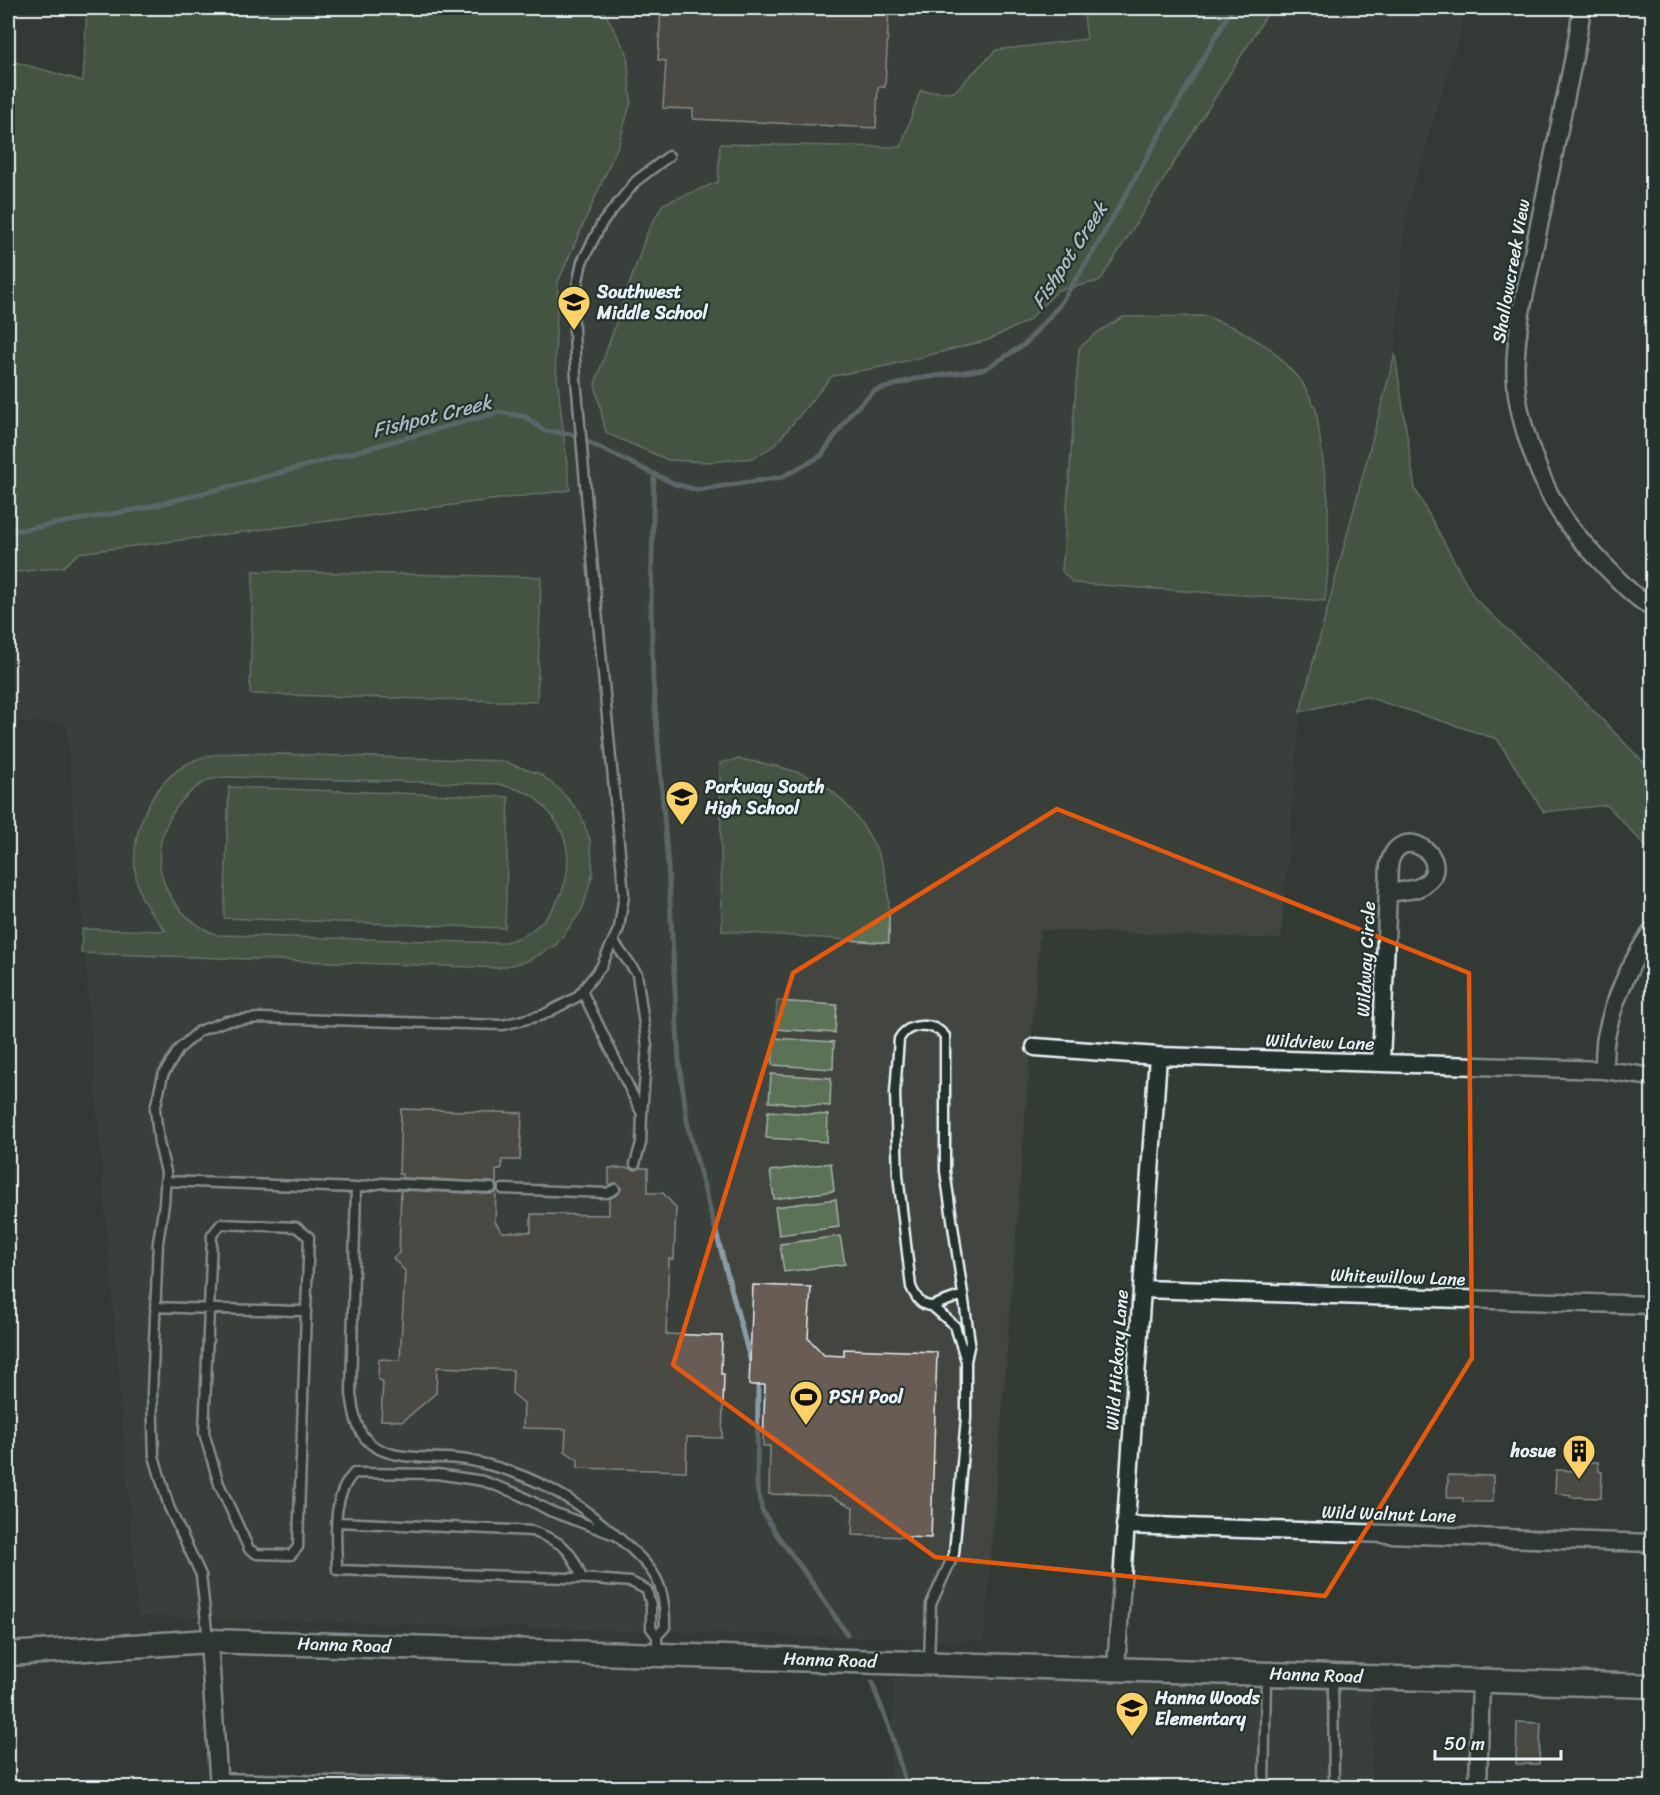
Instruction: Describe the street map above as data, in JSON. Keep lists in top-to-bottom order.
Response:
{
  "streets": {
    "street": [
      "Shallowcreek View",
      "Wildway Circle",
      "Wildview Lane",
      "Whitewillow Lane",
      "Wild Hickory Lane",
      "Wild Walnut Lane",
      "Hanna Road"
    ]
  },
  "crossings": [
    ["Wildway Circle", "Wildview Lane"],
    ["Wildview Lane", "Wild Hickory Lane"],
    ["Whitewillow Lane", "Wild Hickory Lane"],
    ["Wild Hickory Lane", "Wild Walnut Lane"],
    ["Wild Hickory Lane", "Hanna Road"]
  ],
  "water": ["Fishpot Creek"],
  "places": {
    "school or university": ["Southwest Middle School", "Parkway South High School", "Hanna Woods Elementary"],
    "sports": ["PSH Pool"],
    "building": ["hosue"]
  },
  "scale_bar": "50 m"
}
